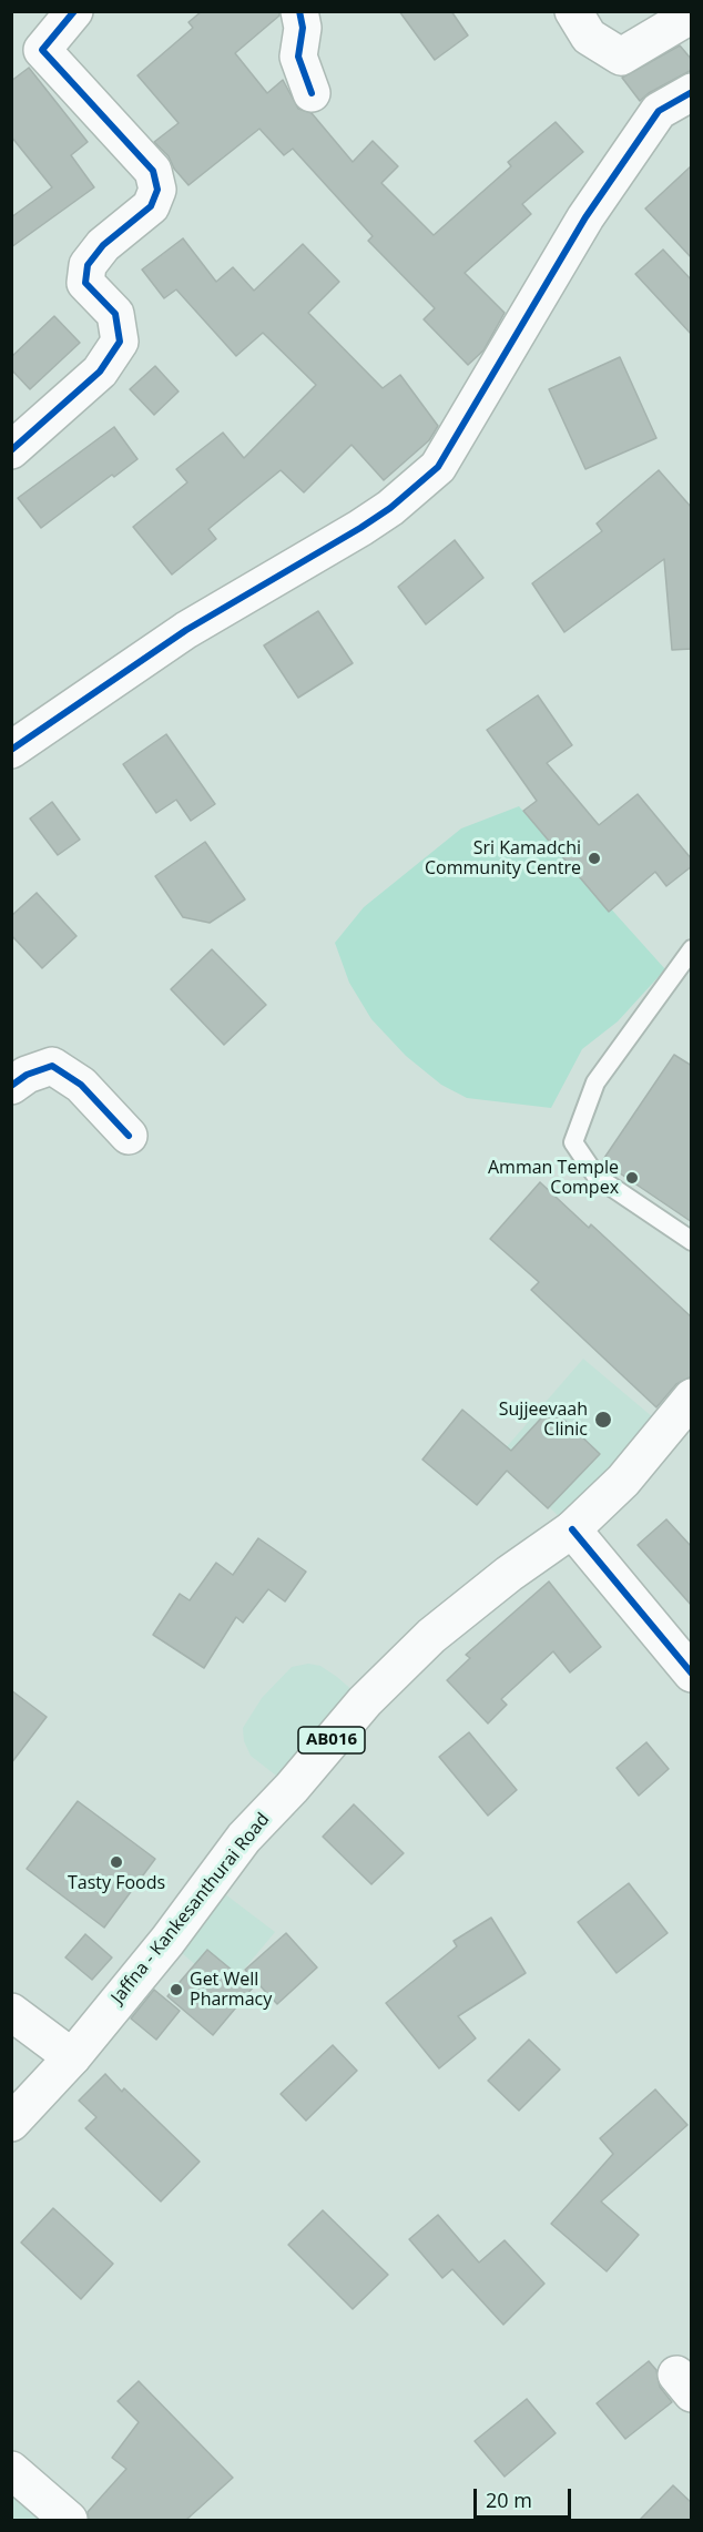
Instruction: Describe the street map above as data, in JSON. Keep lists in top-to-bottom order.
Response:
{
  "streets": {
    "street": ["AB016", "Jaffna - Kankesanthurai Road"]
  },
  "places": [
    "Sri Kamadchi Community Centre",
    "Amman Temple Compex",
    "Sujjeevaah Clinic",
    "Tasty Foods",
    "Get Well Pharmacy"
  ],
  "scale_bar": "20 m"
}
